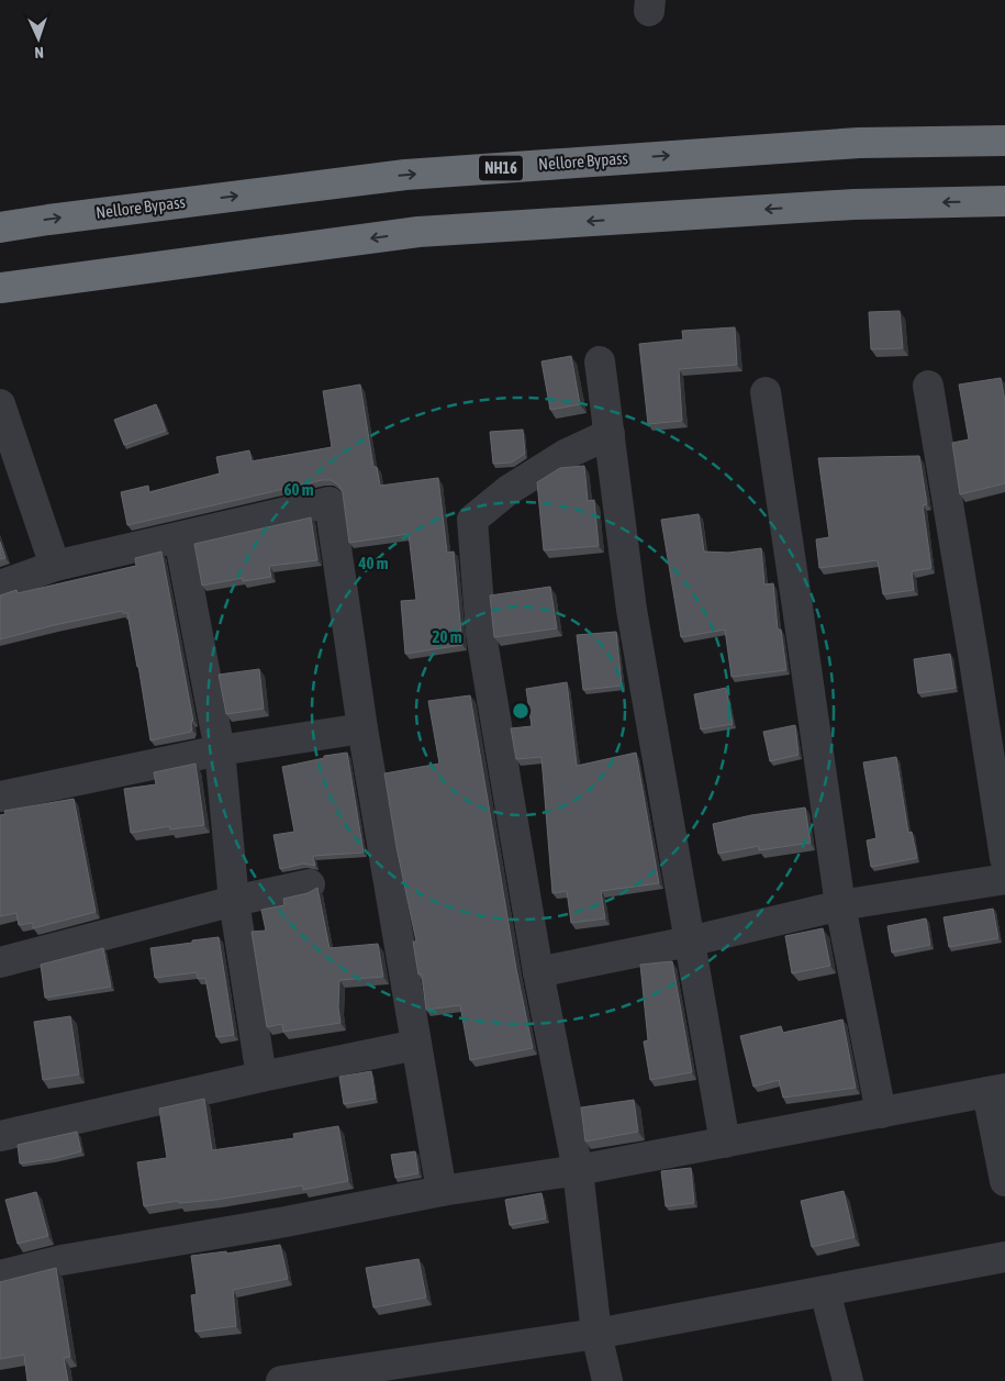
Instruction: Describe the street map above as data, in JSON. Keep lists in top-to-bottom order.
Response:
{
  "streets": {
    "highway": ["Nellore Bypass", "NH16"]
  },
  "north": "bottom",
  "rings": ["60 m", "40 m", "20 m"]
}
